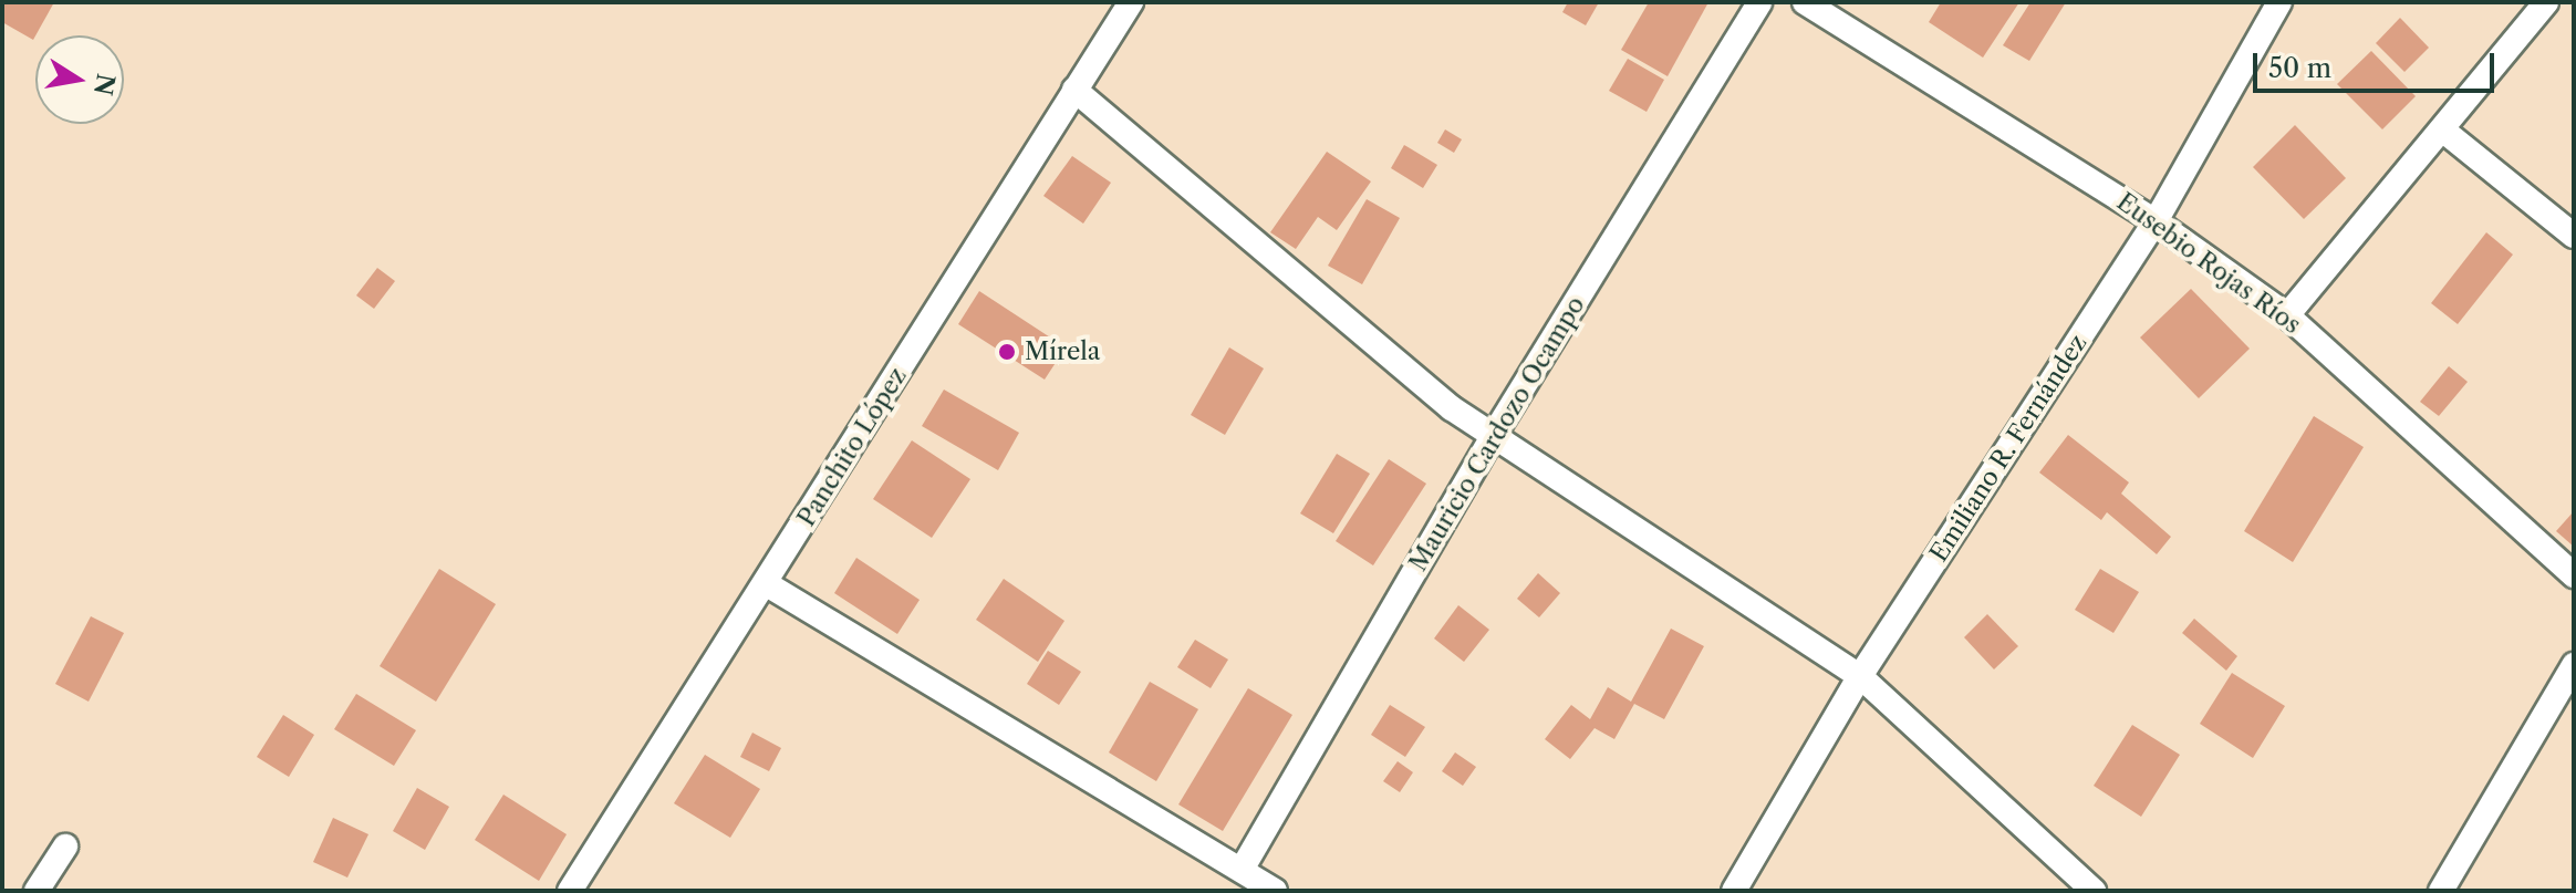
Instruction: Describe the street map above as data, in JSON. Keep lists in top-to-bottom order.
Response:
{
  "streets": {
    "street": [
      "Eusebio Rojas Ríos",
      "Mauricio Cardozo Ocampo",
      "Panchito López",
      "Emiliano R. Fernández"
    ]
  },
  "crossings": [
    ["Eusebio Rojas Ríos", "Emiliano R. Fernández"]
  ],
  "places": ["Mírela"],
  "scale_bar": "50 m",
  "north": "right"
}
